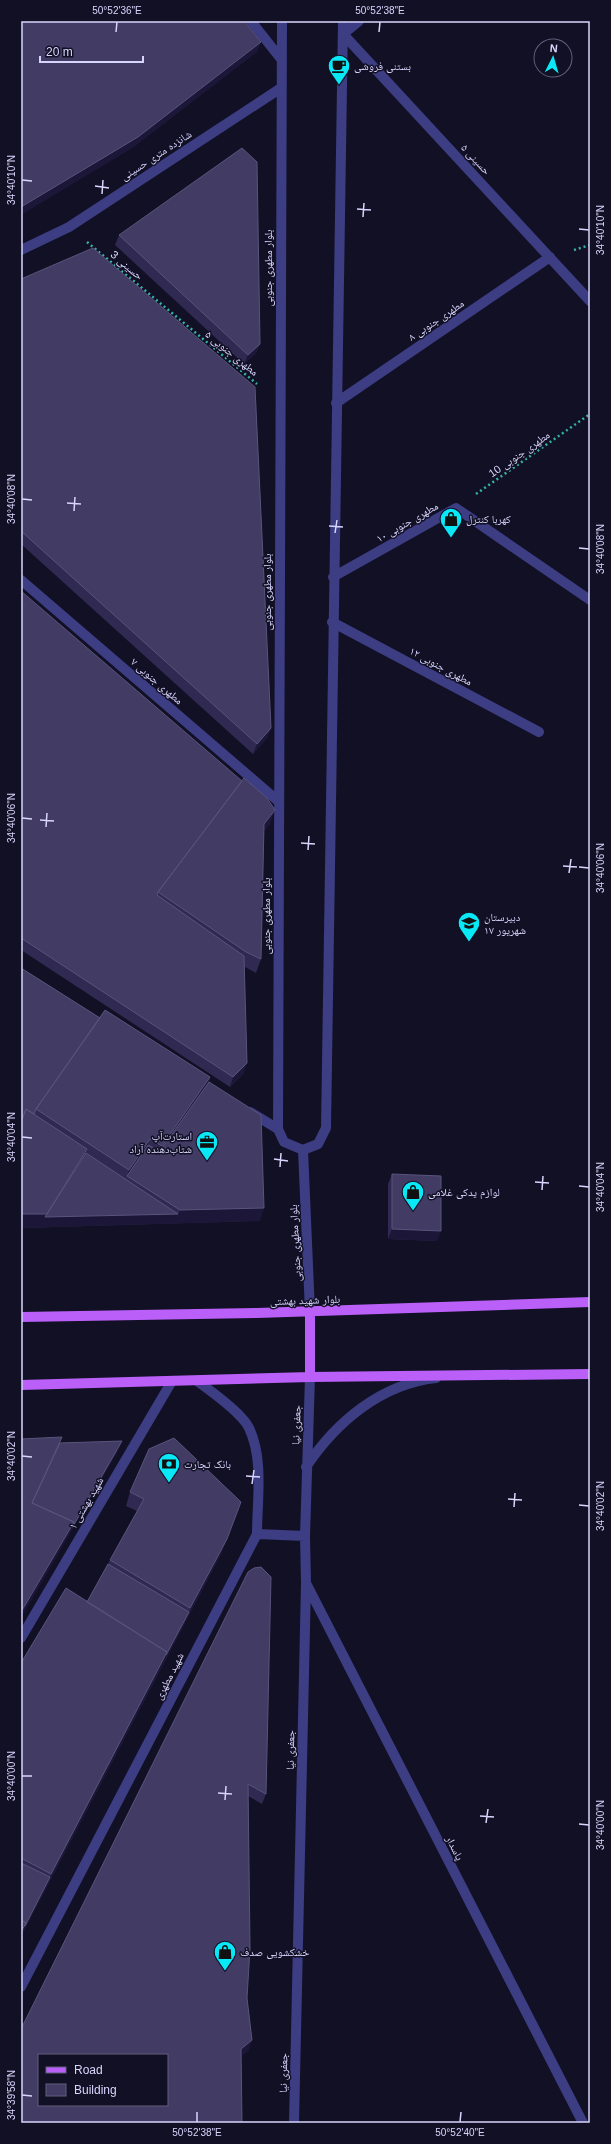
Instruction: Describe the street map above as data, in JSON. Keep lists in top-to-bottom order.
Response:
{
  "streets": {
    "main road": ["بلوار شهید بهشتی"],
    "street": [
      "شانزده متری حسینی",
      "حسینی ۵",
      "بلوار مطهری جنوبی",
      "مطهری جنوبی ۸",
      "مطهری جنوبی ۱۰",
      "مطهری جنوبی ۱۲",
      "مطهری جنوبی ۷",
      "جعفری نیا",
      "شهید بهشتی ۱",
      "شهید مطهری",
      "پاسدار"
    ],
    "path": ["حسینی 3", "مطهری جنوبی ۵", "مطهری جنوبی 10"]
  },
  "crossings": [
    ["شانزده متری حسینی", "حسینی 3"],
    ["شانزده متری حسینی", "بلوار مطهری جنوبی"],
    ["حسینی ۵", "مطهری جنوبی ۸"],
    ["حسینی 3", "مطهری جنوبی ۵"],
    ["بلوار مطهری جنوبی", "مطهری جنوبی ۵"],
    ["بلوار مطهری جنوبی", "مطهری جنوبی ۷"],
    ["بلوار مطهری جنوبی", "بلوار شهید بهشتی"],
    ["مطهری جنوبی 10", "مطهری جنوبی ۱۰"],
    ["جعفری نیا", "پاسدار"]
  ],
  "places": {
    "cafe": ["بستنی فروشی"],
    "shop": ["کهربا کنترل", "لوازم یدکی غلامی", "خشکشویی صدف"],
    "school or university": ["دبیرستان ۱۷ شهریور"],
    "office": ["استارت‌آپ شتاب‌دهنده آراد"],
    "bank": ["بانک تجارت"]
  },
  "legend": ["Road", "Building"],
  "scale_bar": "20 m",
  "north": "top",
  "coordinates": [
    "50°52'36\"E",
    "50°52'38\"E",
    "34°40'10\"N",
    "34°40'08\"N",
    "34°40'06\"N",
    "34°40'04\"N",
    "34°40'02\"N",
    "34°40'00\"N",
    "34°39'58\"N",
    "50°52'40\"E"
  ]
}
